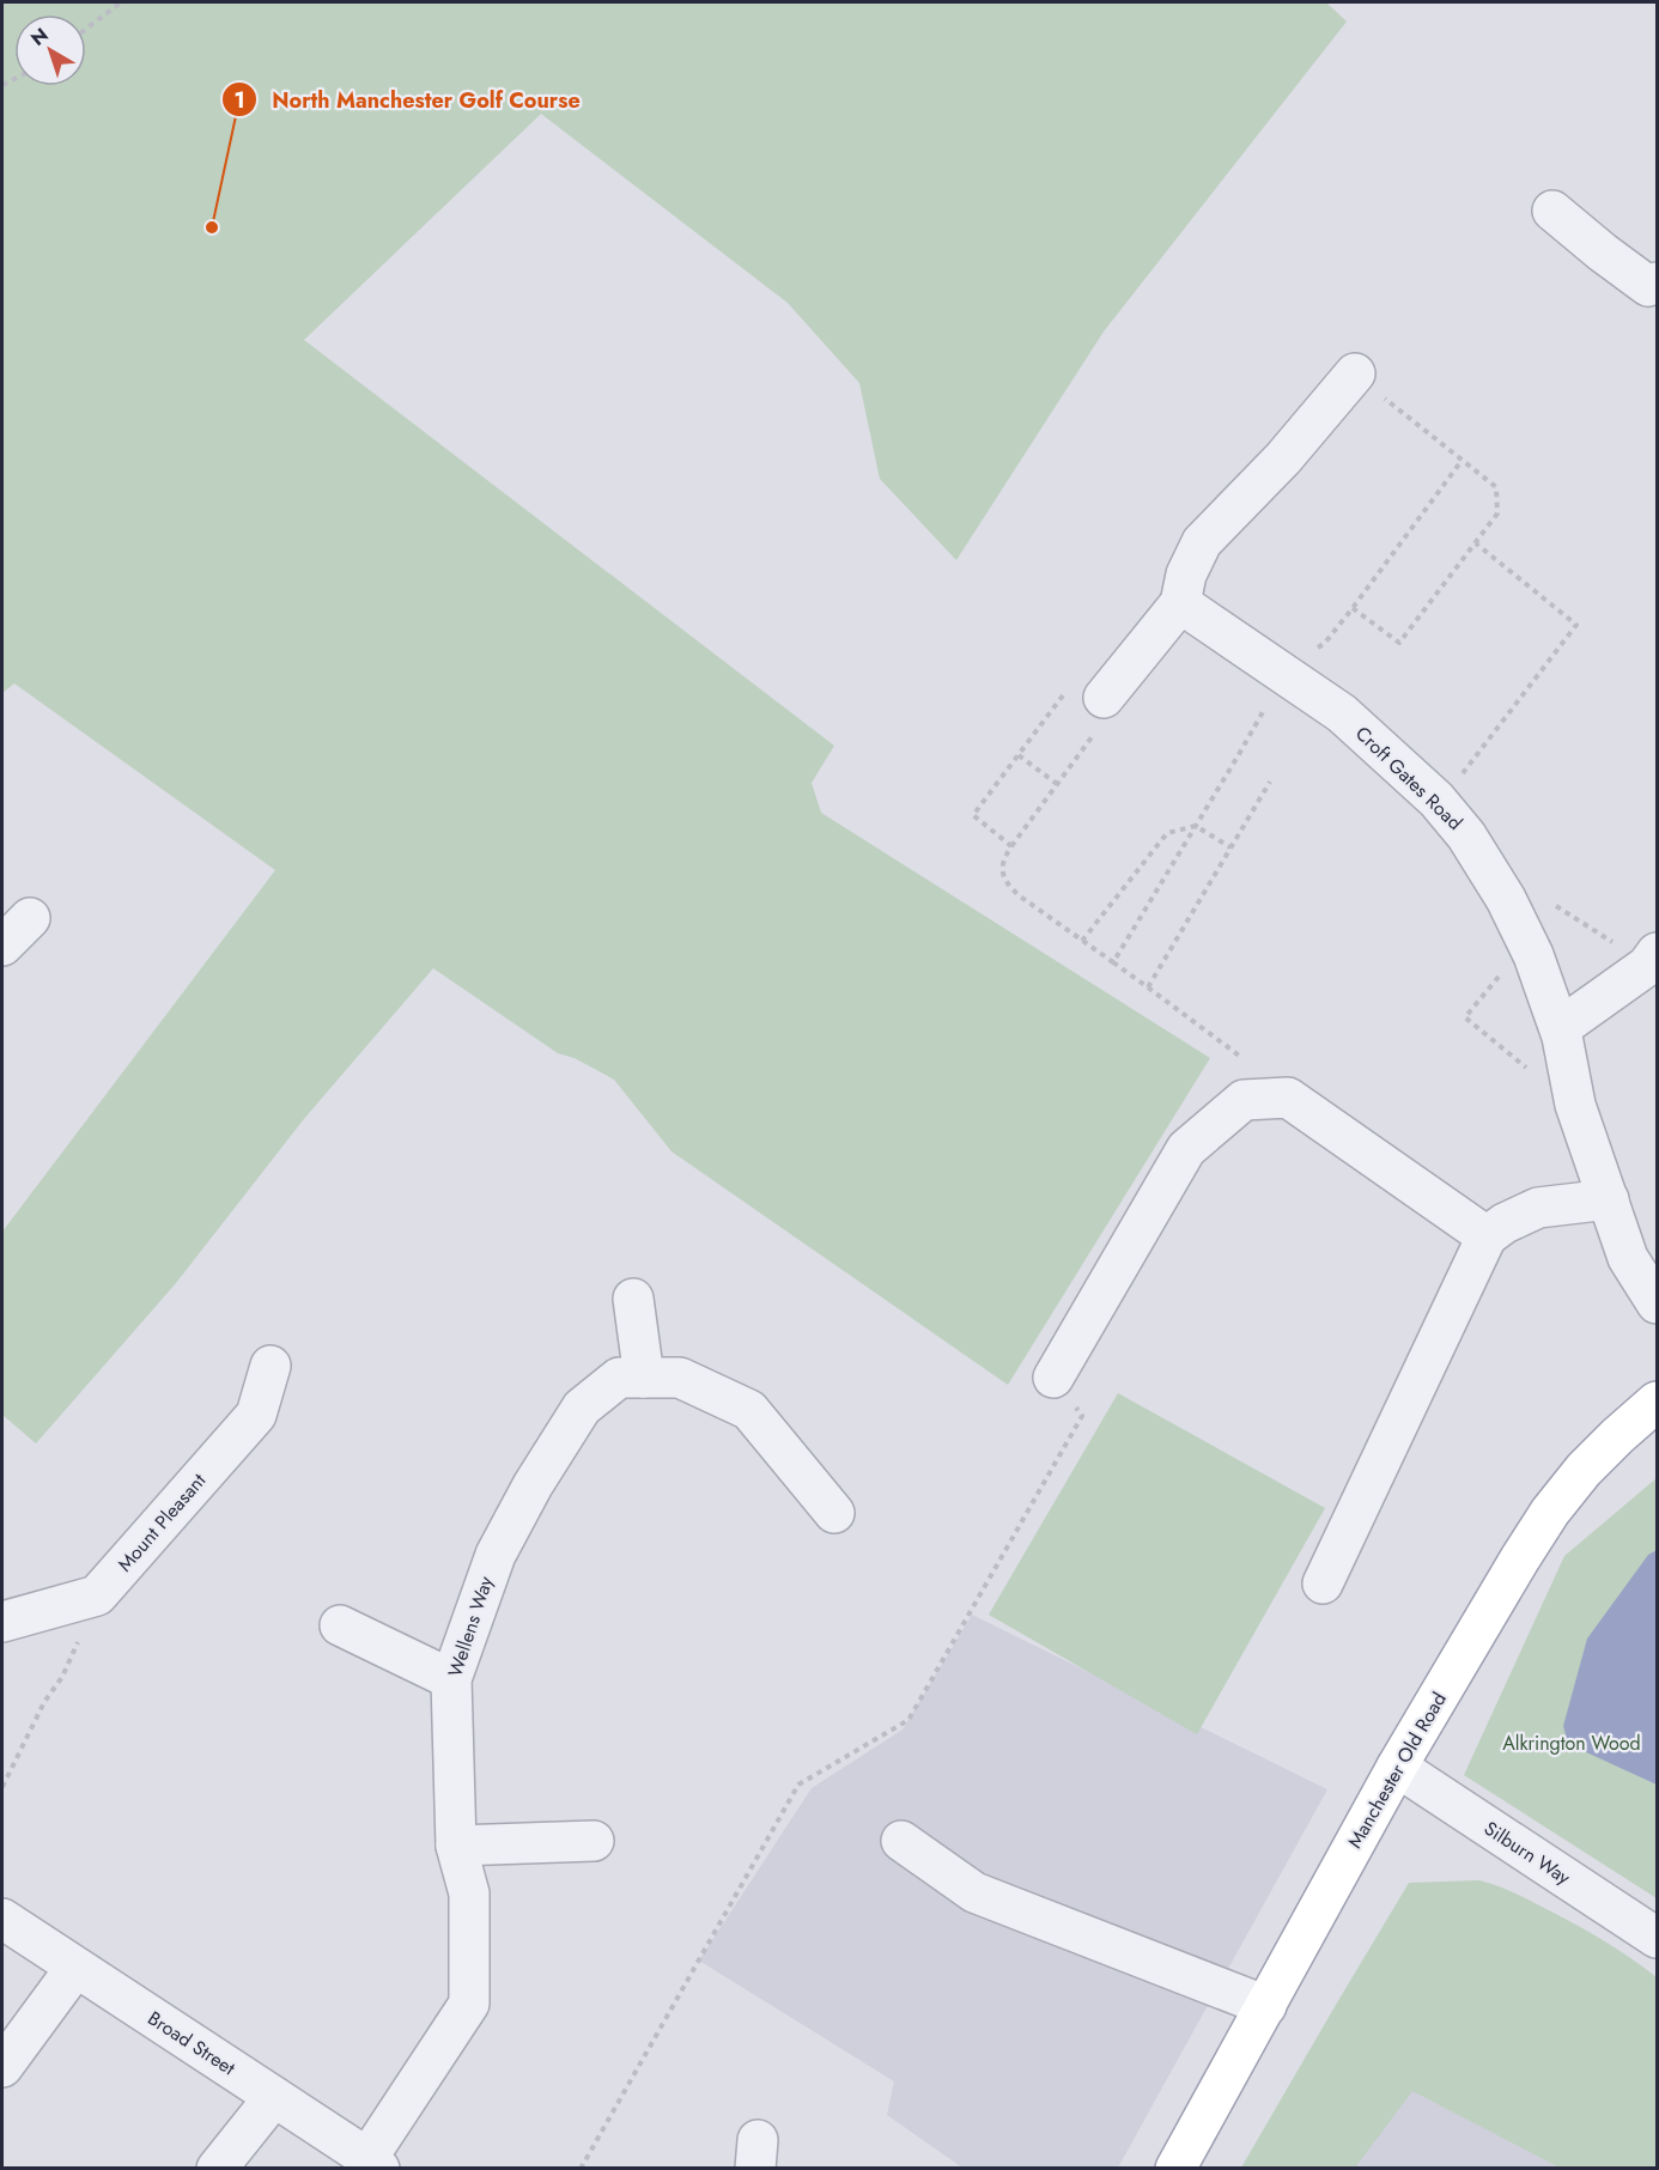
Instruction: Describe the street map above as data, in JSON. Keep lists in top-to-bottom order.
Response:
{
  "streets": {
    "main road": ["Manchester Old Road"],
    "street": [
      "Croft Gates Road",
      "Mount Pleasant",
      "Wellens Way",
      "Silburn Way",
      "Broad Street"
    ]
  },
  "crossings": [
    ["Wellens Way", "Broad Street"],
    ["Manchester Old Road", "Silburn Way"]
  ],
  "parks": ["Alkrington Wood"],
  "places": ["North Manchester Golf Course"],
  "north": "top left"
}
